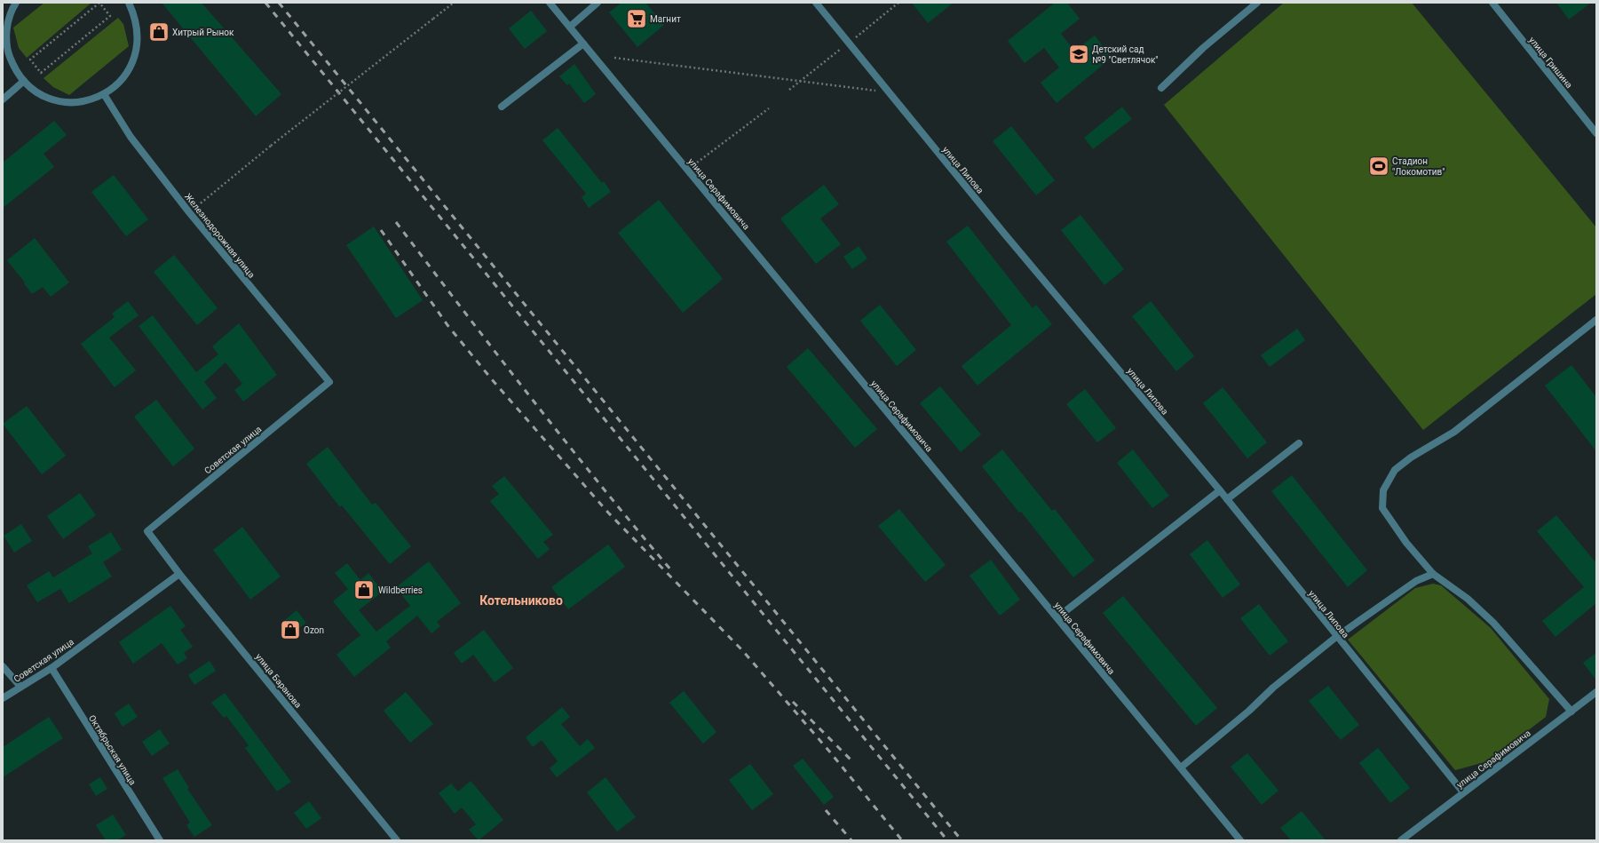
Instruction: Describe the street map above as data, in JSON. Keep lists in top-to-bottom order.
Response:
{
  "streets": {
    "street": [
      "улица Гришина",
      "улица Липова",
      "улица Серафимовича",
      "Железнодорожная улица",
      "Советская улица",
      "улица Баранова",
      "Октябрьская улица"
    ]
  },
  "crossings": [
    ["улица Липова", "улица Серафимовича"],
    ["Железнодорожная улица", "Советская улица"],
    ["Советская улица", "улица Баранова"],
    ["Советская улица", "Октябрьская улица"]
  ],
  "districts": ["Котельниково"],
  "places": {
    "supermarket": ["Магнит"],
    "shop": ["Хитрый Рынок", "Wildberries", "Ozon"],
    "school or university": ["Детский сад №9 \"Светлячок\""],
    "sports": ["Стадион \"Локомотив\""]
  }
}
